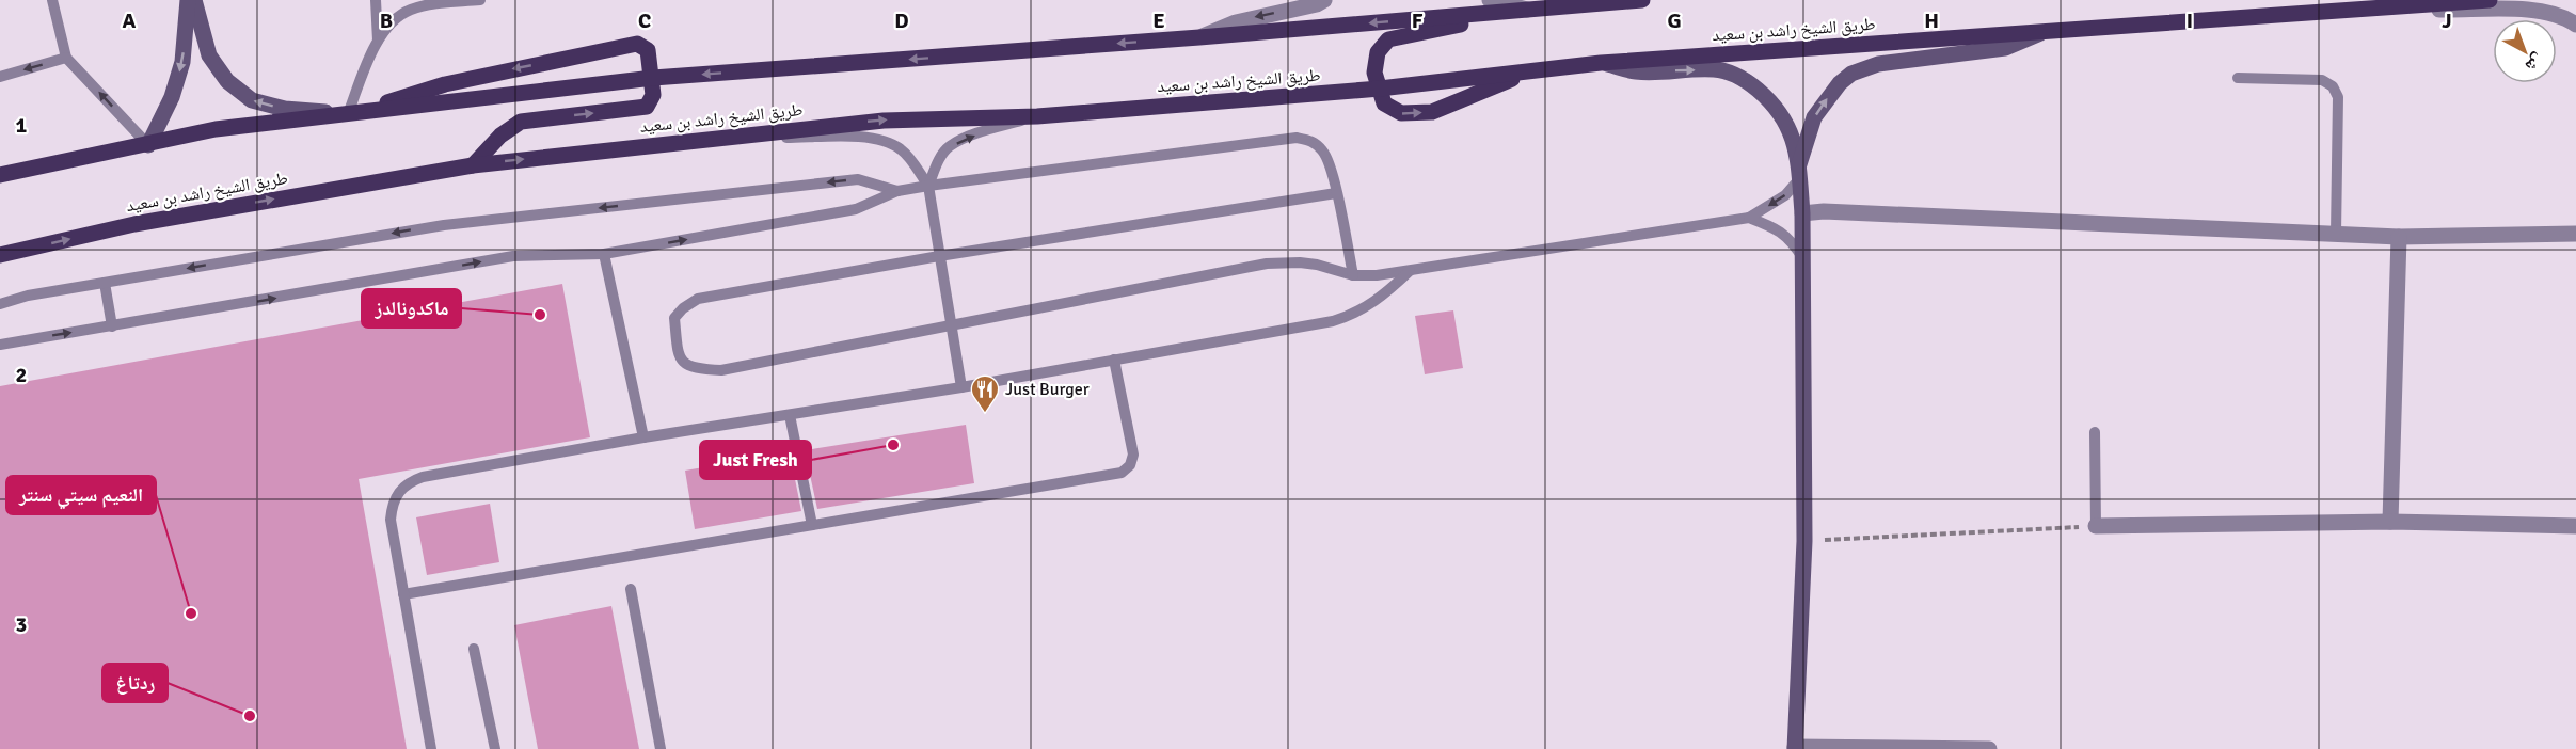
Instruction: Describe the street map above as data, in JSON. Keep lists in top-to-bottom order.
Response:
{
  "streets": {
    "main road": ["طريق الشيخ راشد بن سعيد"]
  },
  "places": {
    "other": [
      "ماكدونالدز",
      "Just Fresh",
      "النعيم سيتي سنتر",
      "ردتاغ"
    ],
    "restaurant": ["Just Burger"]
  },
  "north": "bottom right",
  "grid": {
    "columns": [
      "A",
      "B",
      "C",
      "D",
      "E",
      "F",
      "G",
      "H",
      "I",
      "J"
    ],
    "rows": ["1", "2", "3"]
  }
}
